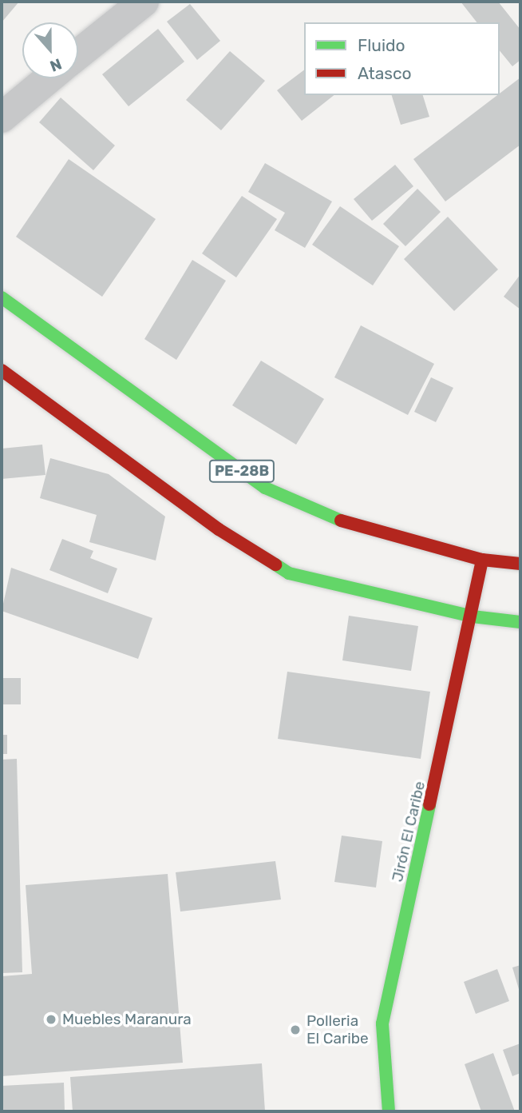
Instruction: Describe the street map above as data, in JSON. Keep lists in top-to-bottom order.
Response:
{
  "streets": {
    "main road": ["PE-28B", "Jirón El Caribe"]
  },
  "crossings": [
    ["PE-28B", "Jirón El Caribe"]
  ],
  "places": ["Muebles Maranura", "Polleria El Caribe"],
  "legend": ["Fluido", "Atasco"],
  "north": "bottom"
}
